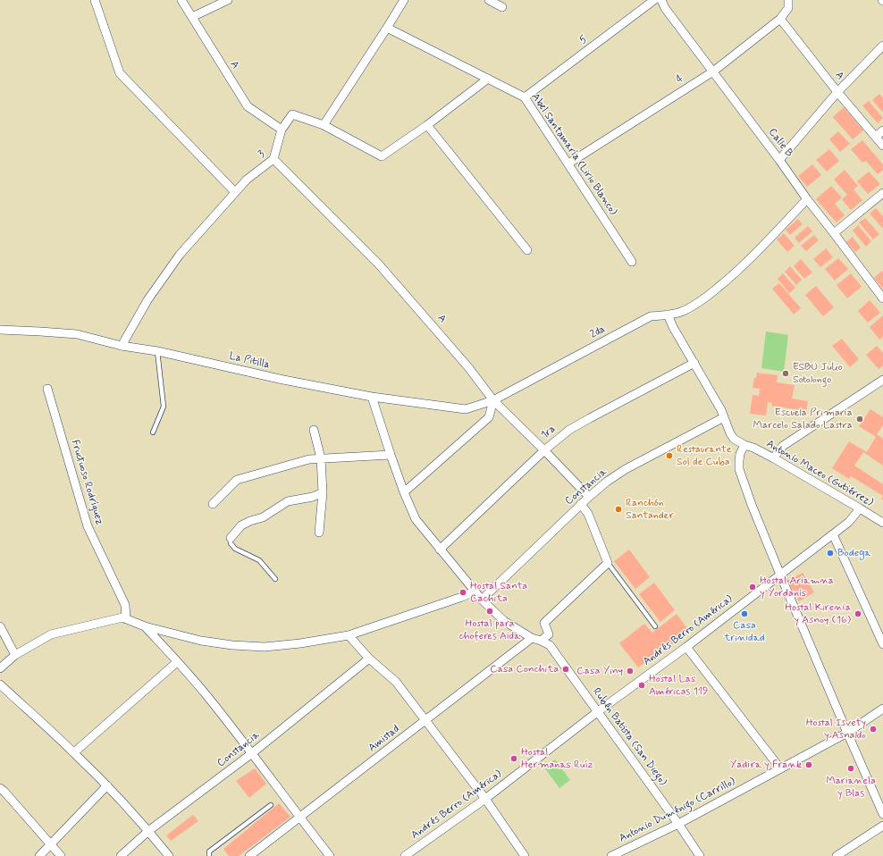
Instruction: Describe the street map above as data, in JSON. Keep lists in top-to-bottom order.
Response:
{
  "streets": {
    "street": [
      "5",
      "A",
      "4",
      "Calle B",
      "3",
      "Abel Santamaría (Lirio Blanco)",
      "2da",
      "La Pitilla",
      "1ra",
      "Antonio Maceo (Gutiérrez)",
      "Fructuoso Rodríguez",
      "Constancia",
      "Andrés Berro (América)",
      "Rubén Batista (San Diego)",
      "Amistad",
      "Antonio Duménigo (Carrillo)"
    ]
  },
  "crossings": [
    ["5", "Abel Santamaría (Lirio Blanco)"],
    ["A", "4"],
    ["A", "3"],
    ["A", "2da"],
    ["A", "La Pitilla"],
    ["A", "1ra"],
    ["A", "Constancia"],
    ["4", "Calle B"],
    ["4", "Abel Santamaría (Lirio Blanco)"],
    ["Calle B", "2da"],
    ["3", "La Pitilla"],
    ["2da", "La Pitilla"],
    ["La Pitilla", "Rubén Batista (San Diego)"],
    ["1ra", "Rubén Batista (San Diego)"],
    ["Antonio Maceo (Gutiérrez)", "Andrés Berro (América)"],
    ["Constancia", "Rubén Batista (San Diego)"],
    ["Andrés Berro (América)", "Rubén Batista (San Diego)"],
    ["Rubén Batista (San Diego)", "Amistad"],
    ["Rubén Batista (San Diego)", "Antonio Duménigo (Carrillo)"]
  ],
  "places": [
    "ESBU Julio Sotolongo",
    "Escuela Primaria Marcelo Salado Lastra",
    "Restaurante Sol de Cuba",
    "Ranchón Santander",
    "Bodega",
    "Hostal Ariamna y Yordanis",
    "Hostal Santa Cachita",
    "Hostal para choferes Aida",
    "Casa trinidad",
    "Hostal Kirenia y Asnoy (16)",
    "Casa Conchita",
    "Casa Yiny",
    "Hostal Las Américas 119",
    "Hostal Isvety y Asnaldo",
    "Hostal Hermanas Ruíz",
    "Yadira y Frank",
    "Marianela y Blas"
  ]
}
